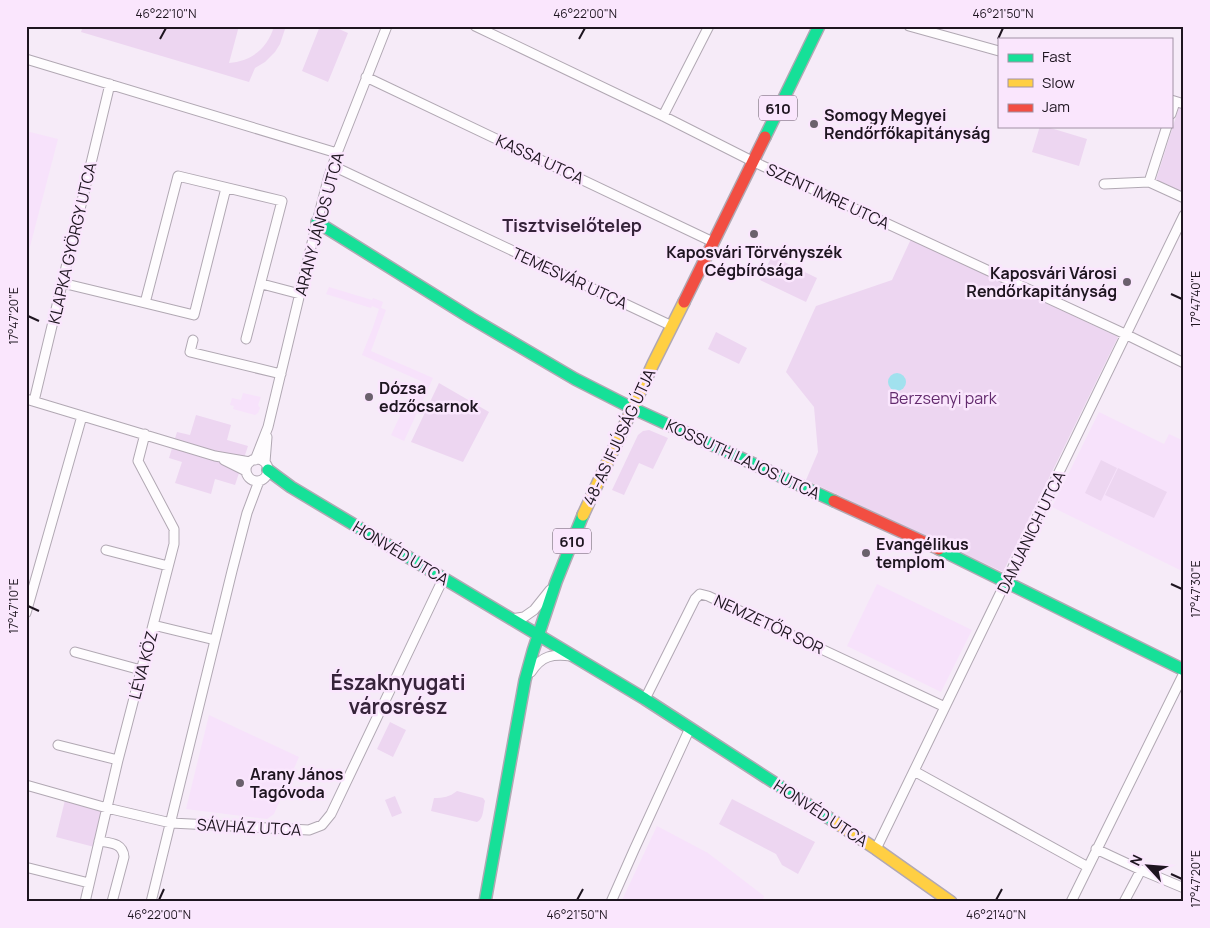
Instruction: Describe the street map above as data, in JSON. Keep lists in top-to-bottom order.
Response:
{
  "streets": {
    "street": [
      "610",
      "KASSA UTCA",
      "SZENT IMRE UTCA",
      "ARANY JÁNOS UTCA",
      "KLAPKA GYÖRGY UTCA",
      "TEMESVÁR UTCA",
      "48-AS IFJÚSÁG ÚTJA",
      "KOSSUTH LAJOS UTCA",
      "DAMJANICH UTCA",
      "HONVÉD UTCA",
      "NEMZETŐR SOR",
      "LÉVA KÖZ",
      "SÁVHÁZ UTCA"
    ]
  },
  "crossings": [
    ["KASSA UTCA", "ARANY JÁNOS UTCA"],
    ["KASSA UTCA", "48-AS IFJÚSÁG ÚTJA"],
    ["SZENT IMRE UTCA", "48-AS IFJÚSÁG ÚTJA"],
    ["SZENT IMRE UTCA", "DAMJANICH UTCA"],
    ["ARANY JÁNOS UTCA", "TEMESVÁR UTCA"],
    ["ARANY JÁNOS UTCA", "KOSSUTH LAJOS UTCA"],
    ["ARANY JÁNOS UTCA", "HONVÉD UTCA"],
    ["ARANY JÁNOS UTCA", "SÁVHÁZ UTCA"],
    ["TEMESVÁR UTCA", "48-AS IFJÚSÁG ÚTJA"],
    ["48-AS IFJÚSÁG ÚTJA", "KOSSUTH LAJOS UTCA"],
    ["48-AS IFJÚSÁG ÚTJA", "HONVÉD UTCA"],
    ["KOSSUTH LAJOS UTCA", "DAMJANICH UTCA"],
    ["DAMJANICH UTCA", "HONVÉD UTCA"],
    ["DAMJANICH UTCA", "NEMZETŐR SOR"],
    ["HONVÉD UTCA", "NEMZETŐR SOR"],
    ["HONVÉD UTCA", "SÁVHÁZ UTCA"],
    ["LÉVA KÖZ", "SÁVHÁZ UTCA"]
  ],
  "districts": ["Tisztviselőtelep", "Északnyugati városrész"],
  "parks": ["Berzsenyi park"],
  "places": [
    "Somogy Megyei Rendőrfőkapitányság",
    "Kaposvári Törvényszék Cégbírósága",
    "Kaposvári Városi Rendőrkapitányság",
    "Dózsa edzőcsarnok",
    "Evangélikus templom",
    "Arany János Tagóvoda"
  ],
  "legend": ["Fast", "Slow", "Jam"],
  "north": "top left",
  "coordinates": [
    "46°22'10\"N",
    "46°22'00\"N",
    "46°21'50\"N",
    "17°47'40\"E",
    "17°47'20\"E",
    "17°47'30\"E",
    "17°47'10\"E",
    "46°21'40\"N"
  ]
}
